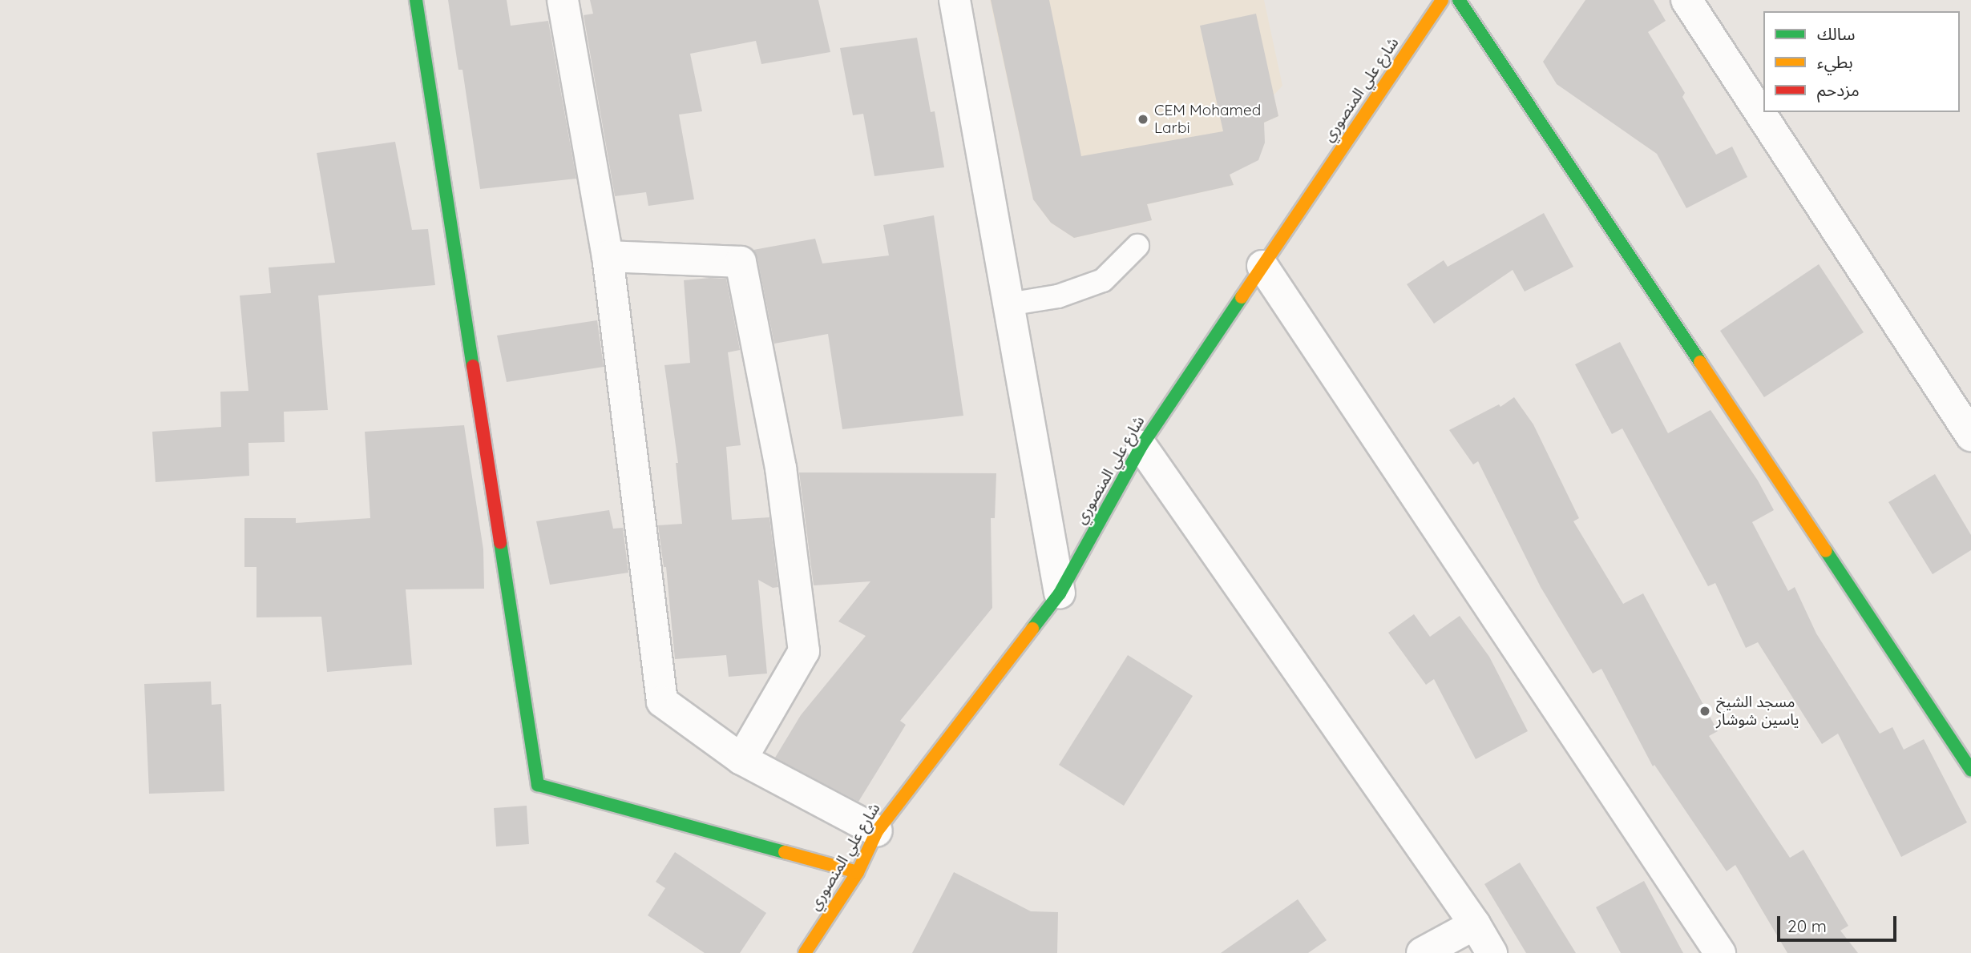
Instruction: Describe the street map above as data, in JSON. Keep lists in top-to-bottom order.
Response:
{
  "streets": {
    "street": ["شارع علي المنصوري"]
  },
  "places": ["CEM Mohamed Larbi", "مسجد الشيخ ياسين شوشار"],
  "legend": ["سالك", "بطيء", "مزدحم"],
  "scale_bar": "20 m"
}
